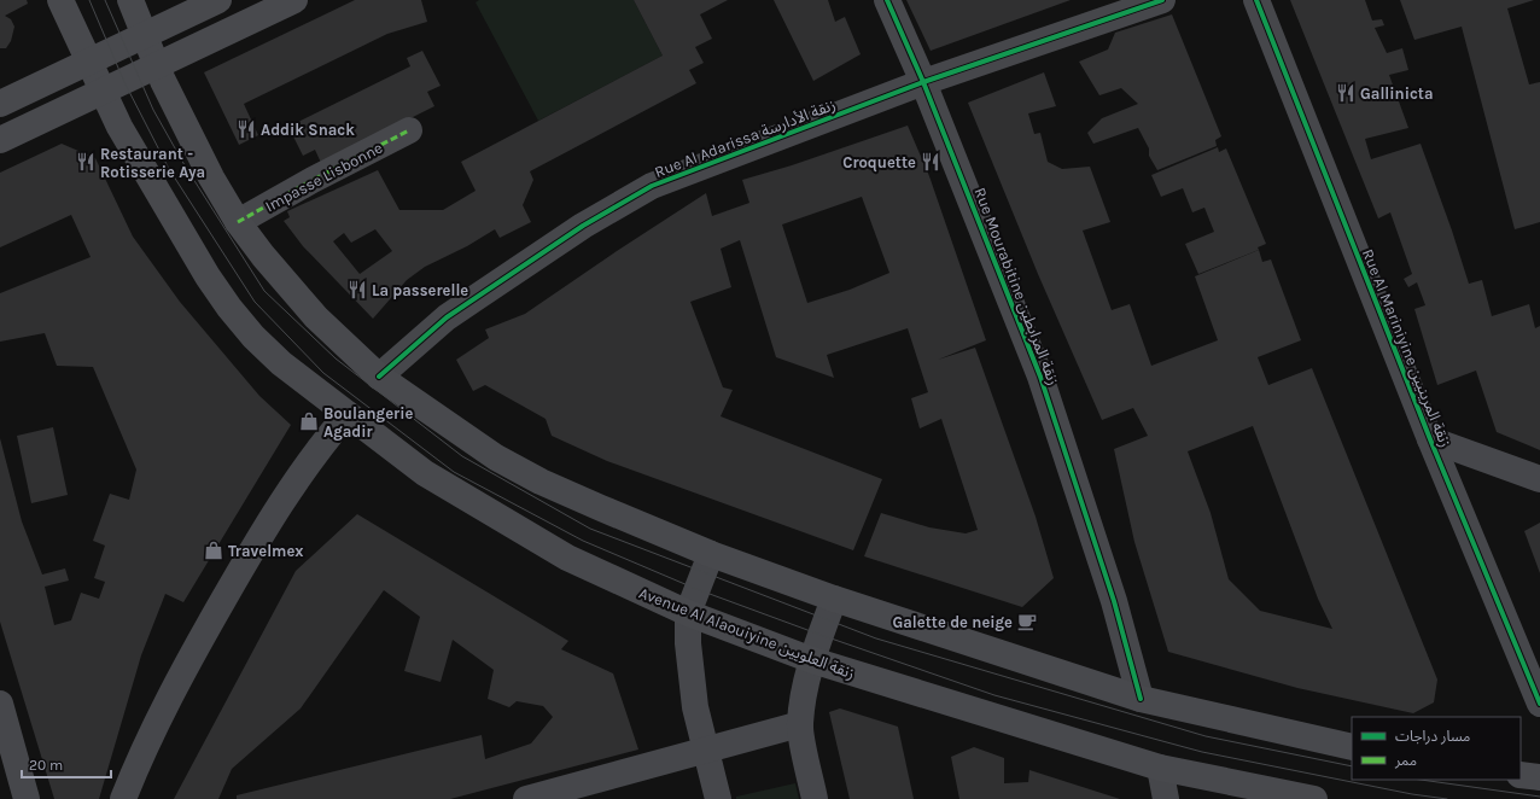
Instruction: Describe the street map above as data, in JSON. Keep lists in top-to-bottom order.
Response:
{
  "streets": {
    "main road": ["Avenue Al Alaouiyine زنقة العلويين"],
    "street": [
      "Rue Al Adarissa زنقة الأدارسة",
      "Impasse Lisbonne",
      "Rue Mourabitine زنقة المرابطين",
      "Rue Al Mariniyine زنقة المرينيين"
    ]
  },
  "crossings": [
    ["Rue Al Adarissa زنقة الأدارسة", "Rue Mourabitine زنقة المرابطين"]
  ],
  "places": {
    "restaurant": [
      "Gallinicta",
      "Addik Snack",
      "Restaurant - Rotisserie Aya",
      "Croquette",
      "La passerelle"
    ],
    "shop": ["Boulangerie Agadir", "Travelmex"],
    "cafe": ["Galette de neige"]
  },
  "legend": ["مسار دراجات", "ممر"],
  "scale_bar": "20 m"
}
